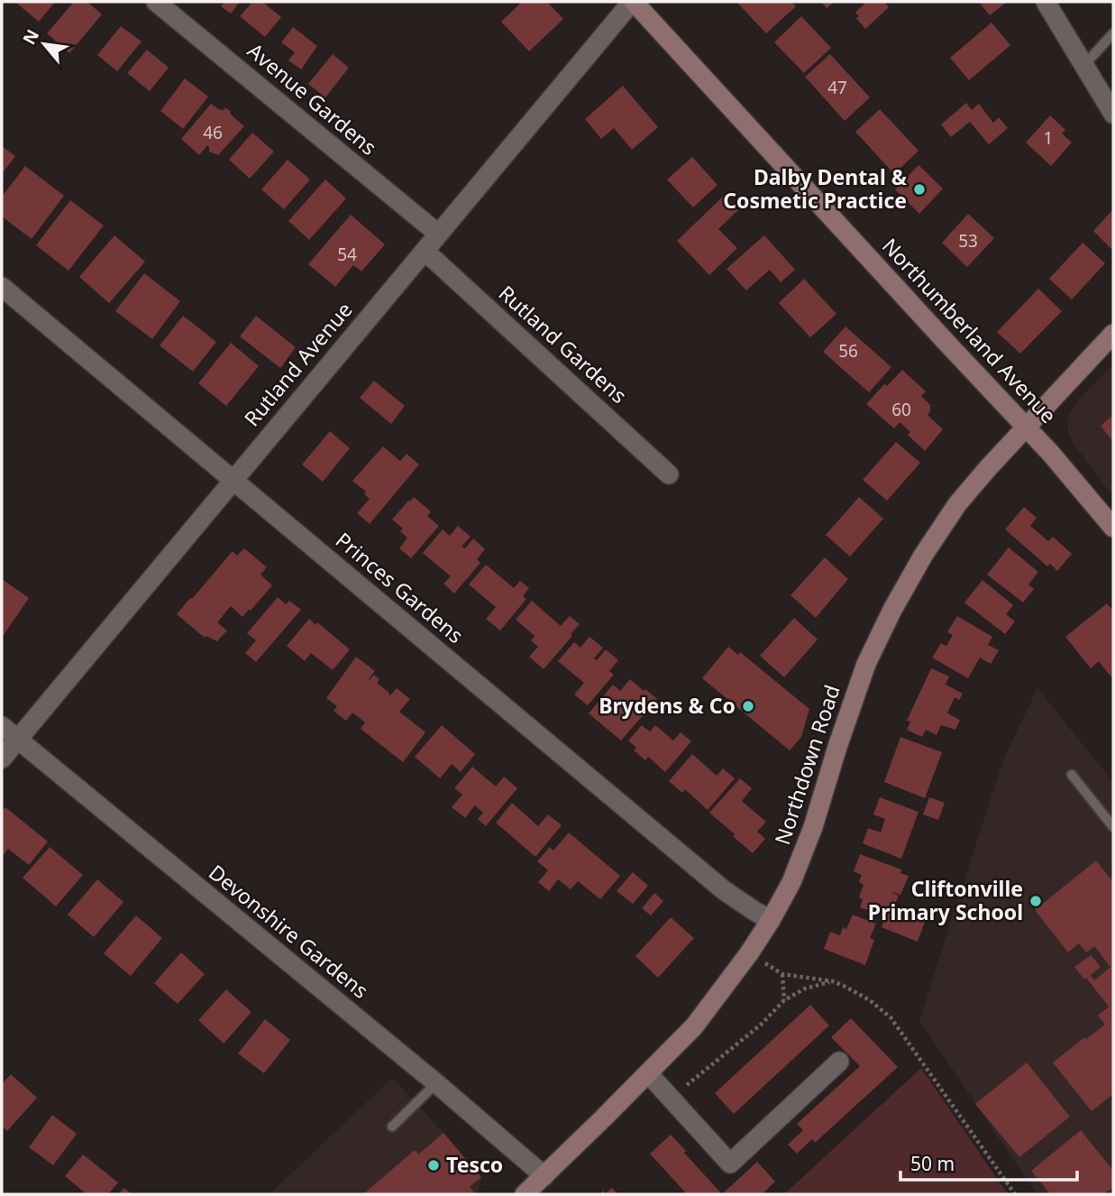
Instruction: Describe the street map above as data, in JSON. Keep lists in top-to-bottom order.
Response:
{
  "streets": {
    "main road": ["Northumberland Avenue", "Northdown Road"],
    "street": [
      "Avenue Gardens",
      "Rutland Gardens",
      "Rutland Avenue",
      "Princes Gardens",
      "Devonshire Gardens"
    ]
  },
  "crossings": [
    ["Avenue Gardens", "Rutland Avenue"],
    ["Northumberland Avenue", "Rutland Avenue"],
    ["Northumberland Avenue", "Northdown Road"],
    ["Rutland Gardens", "Rutland Avenue"],
    ["Rutland Avenue", "Princes Gardens"],
    ["Rutland Avenue", "Devonshire Gardens"],
    ["Princes Gardens", "Northdown Road"],
    ["Northdown Road", "Devonshire Gardens"]
  ],
  "places": [
    "Dalby Dental & Cosmetic Practice",
    "Brydens & Co",
    "Cliftonville Primary School",
    "Tesco"
  ],
  "house_numbers": [
    "47",
    "46",
    "1",
    "53",
    "54",
    "56",
    "60"
  ],
  "scale_bar": "50 m",
  "north": "top left"
}
